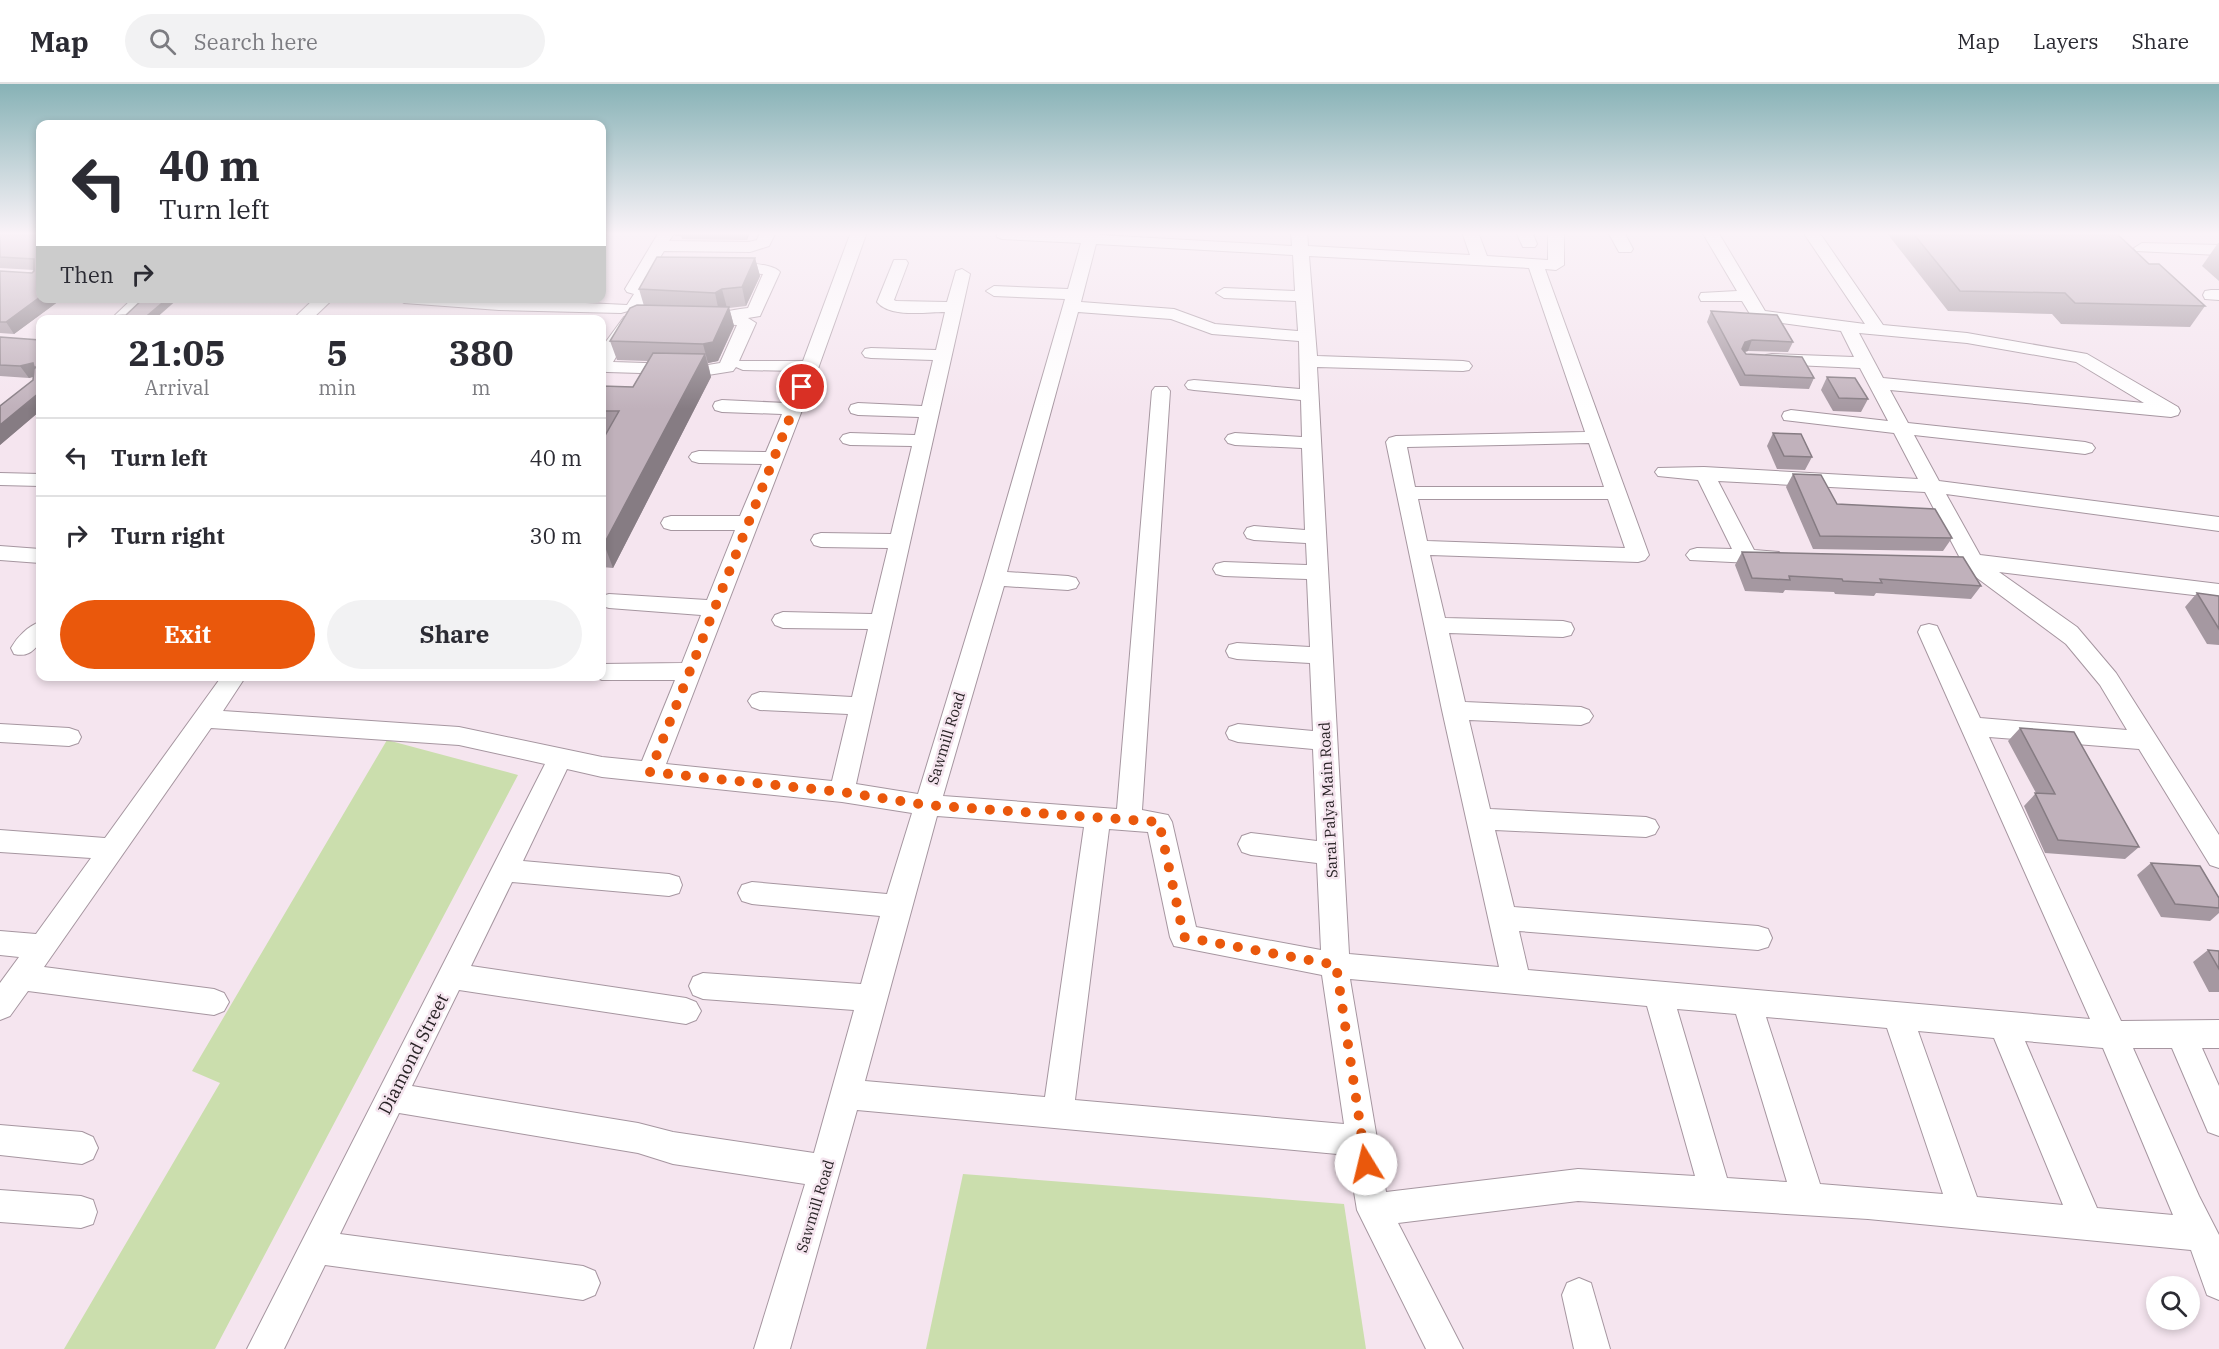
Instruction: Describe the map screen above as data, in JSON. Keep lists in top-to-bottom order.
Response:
{
  "streets": {
    "street": ["Sawmill Road", "Sarai Palya Main Road", "Diamond Street"]
  },
  "page": {
    "header": "Map",
    "search": "Search here",
    "nav": ["Map", "Layers", "Share"],
    "turn": ["40 m", "Turn left"],
    "then": "Then",
    "eta": [
      "21:05",
      "Arrival",
      "5",
      "min",
      "380",
      "m"
    ],
    "list": [
      {
        "name": "Turn left",
        "value": "40 m"
      },
      {
        "name": "Turn right",
        "value": "30 m"
      }
    ],
    "buttons": ["Exit", "Share"]
  }
}
